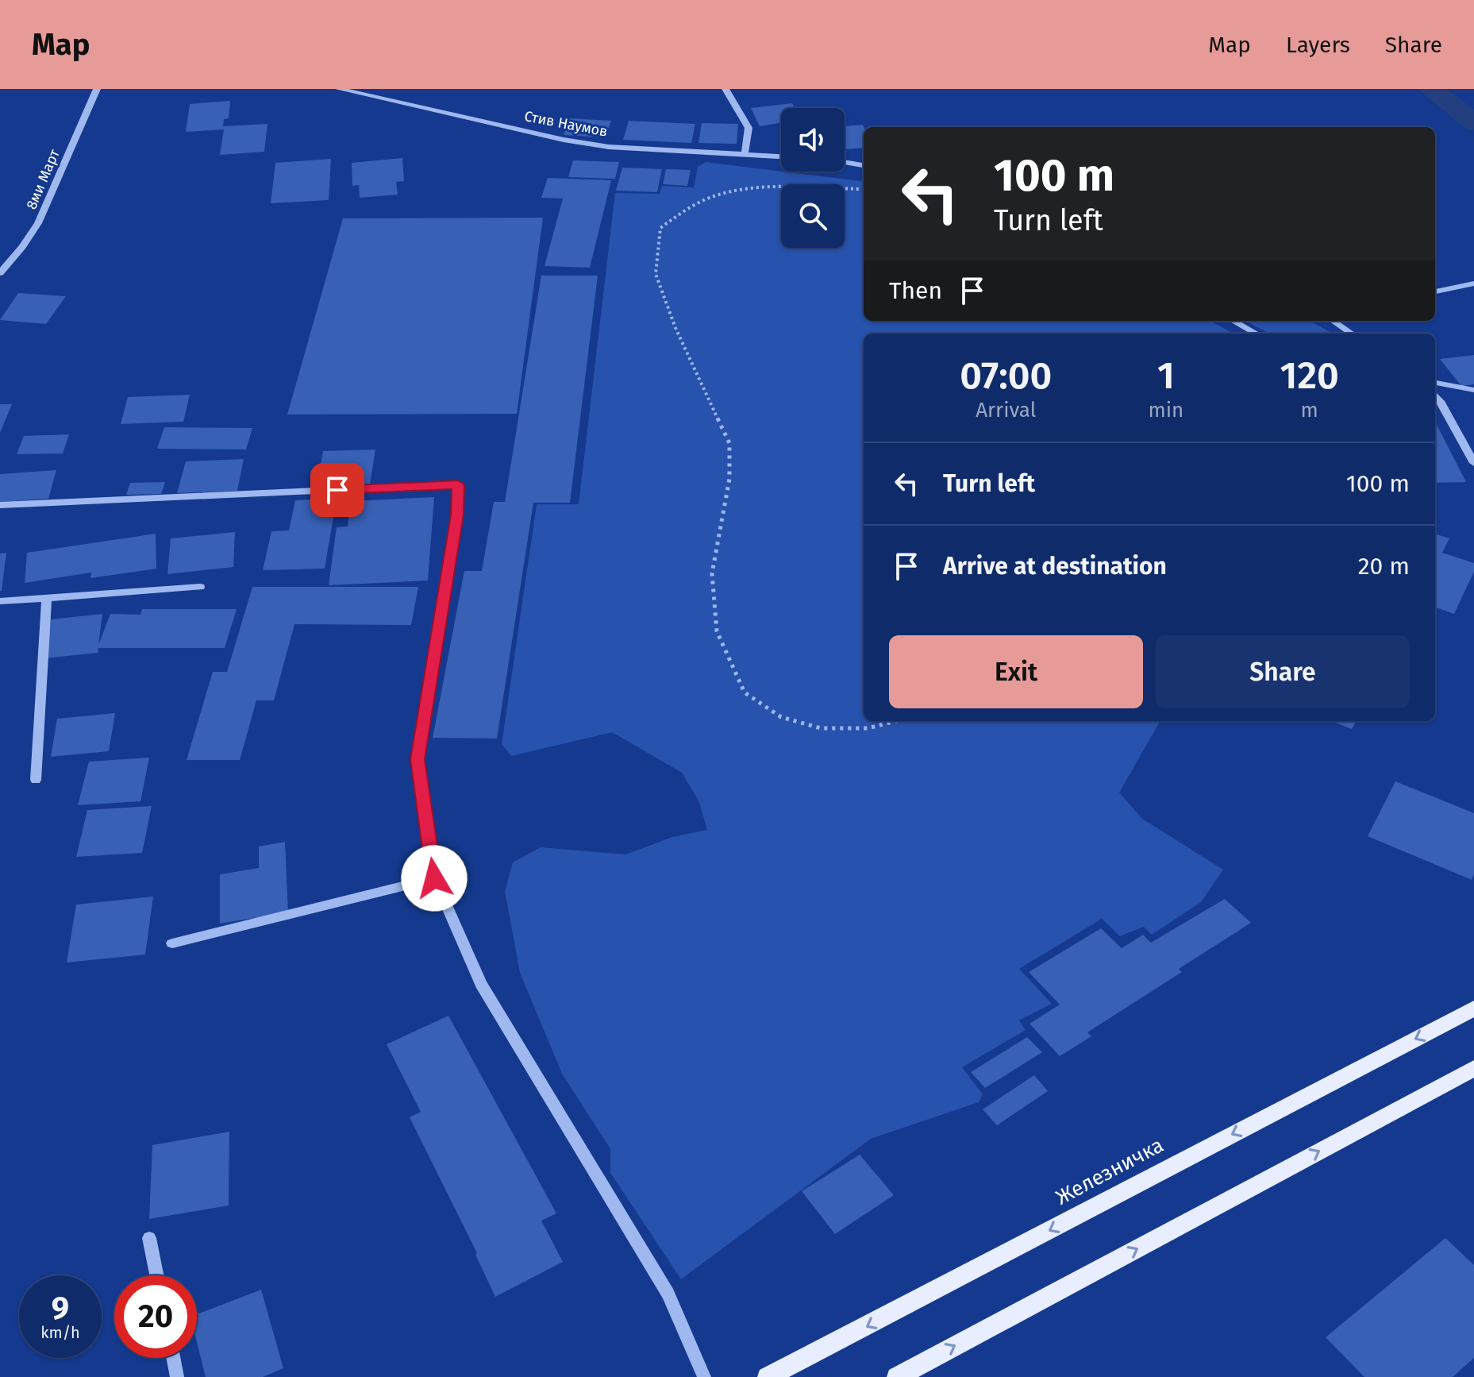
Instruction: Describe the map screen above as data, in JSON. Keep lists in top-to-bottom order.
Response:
{
  "streets": {
    "main road": ["Железничка"],
    "street": ["Стив Наумов", "8ми Март"]
  },
  "page": {
    "header": "Map",
    "nav": ["Map", "Layers", "Share"],
    "turn": ["100 m", "Turn left"],
    "then": "Then",
    "eta": [
      "07:00",
      "Arrival",
      "1",
      "min",
      "120",
      "m"
    ],
    "list": [
      {
        "name": "Turn left",
        "value": "100 m"
      },
      {
        "name": "Arrive at destination",
        "value": "20 m"
      }
    ],
    "buttons": ["Exit", "Share"],
    "speed": "9 km/h",
    "limit": "20"
  }
}
